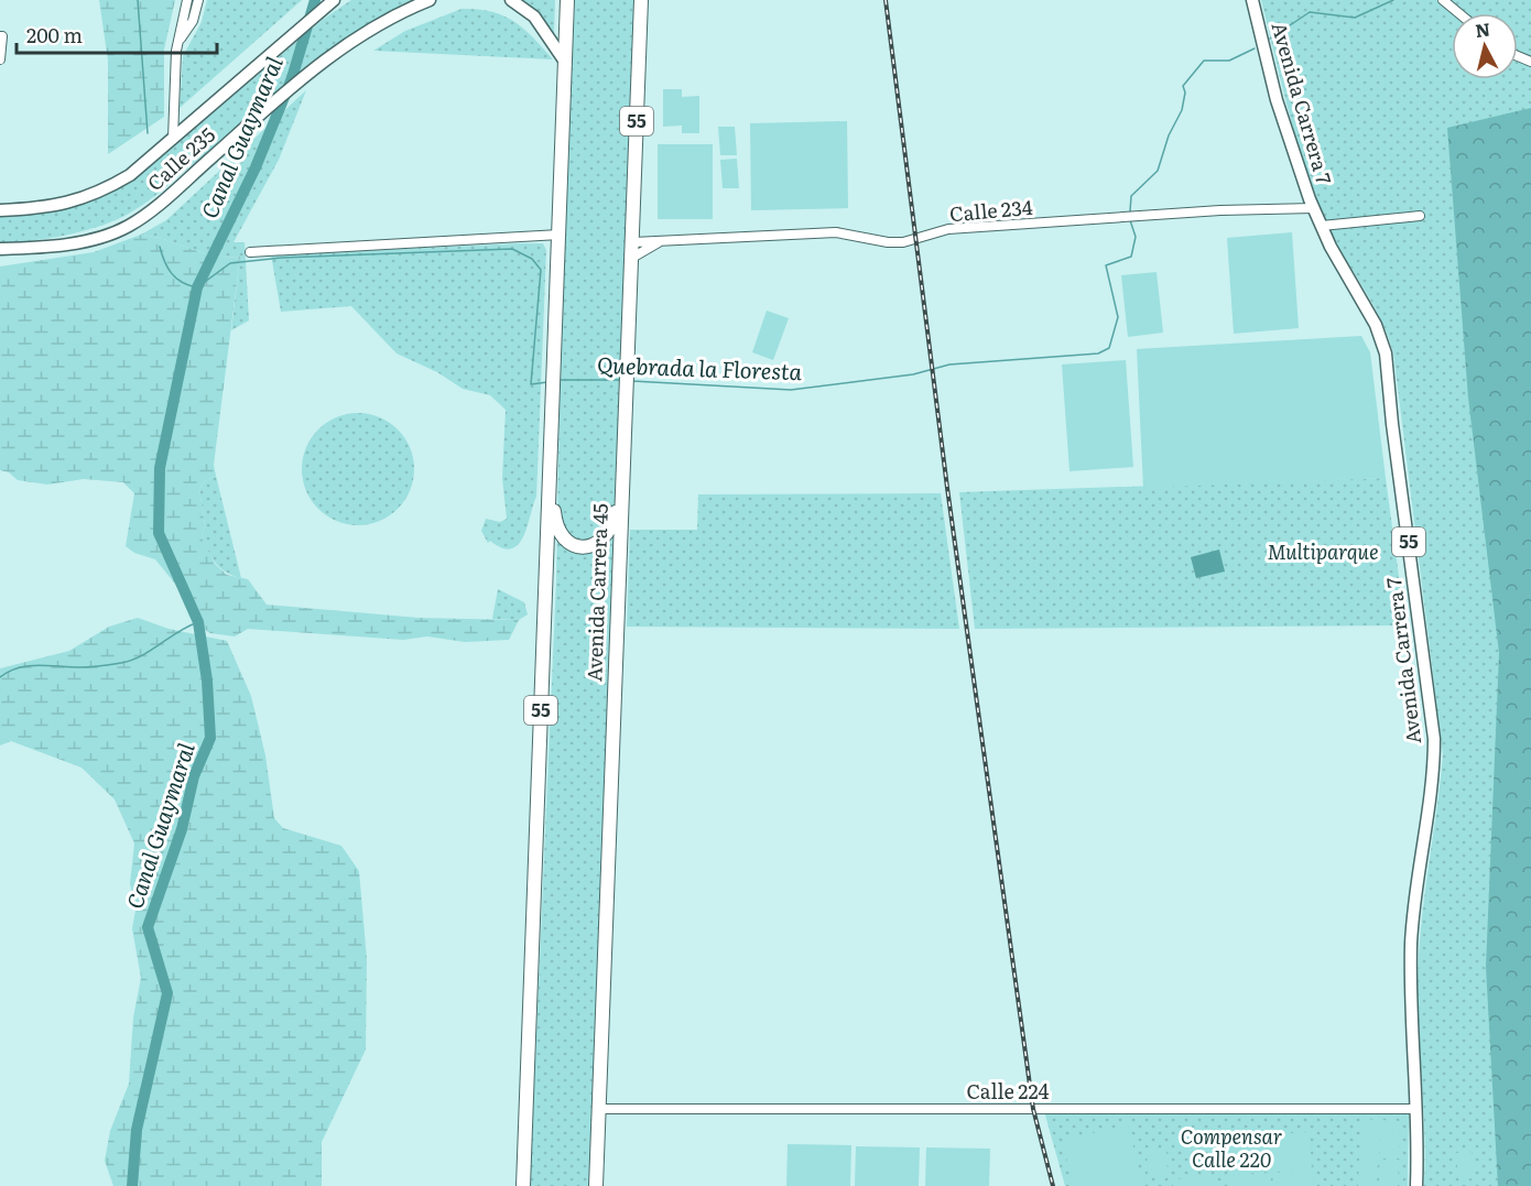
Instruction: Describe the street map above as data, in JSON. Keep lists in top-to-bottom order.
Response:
{
  "streets": {
    "highway": ["55", "Avenida Carrera 45"],
    "main road": ["Avenida Carrera 7", "Calle 235"],
    "street": ["Calle 234", "Calle 224"]
  },
  "crossings": [
    ["Avenida Carrera 7", "Calle 234"],
    ["Avenida Carrera 7", "Calle 224"],
    ["Calle 234", "Avenida Carrera 45"],
    ["Avenida Carrera 45", "Calle 224"]
  ],
  "water": ["Canal Guaymaral", "Quebrada la Floresta"],
  "parks": ["Multiparque", "Compensar Calle 220"],
  "scale_bar": "200 m",
  "north": "top"
}
